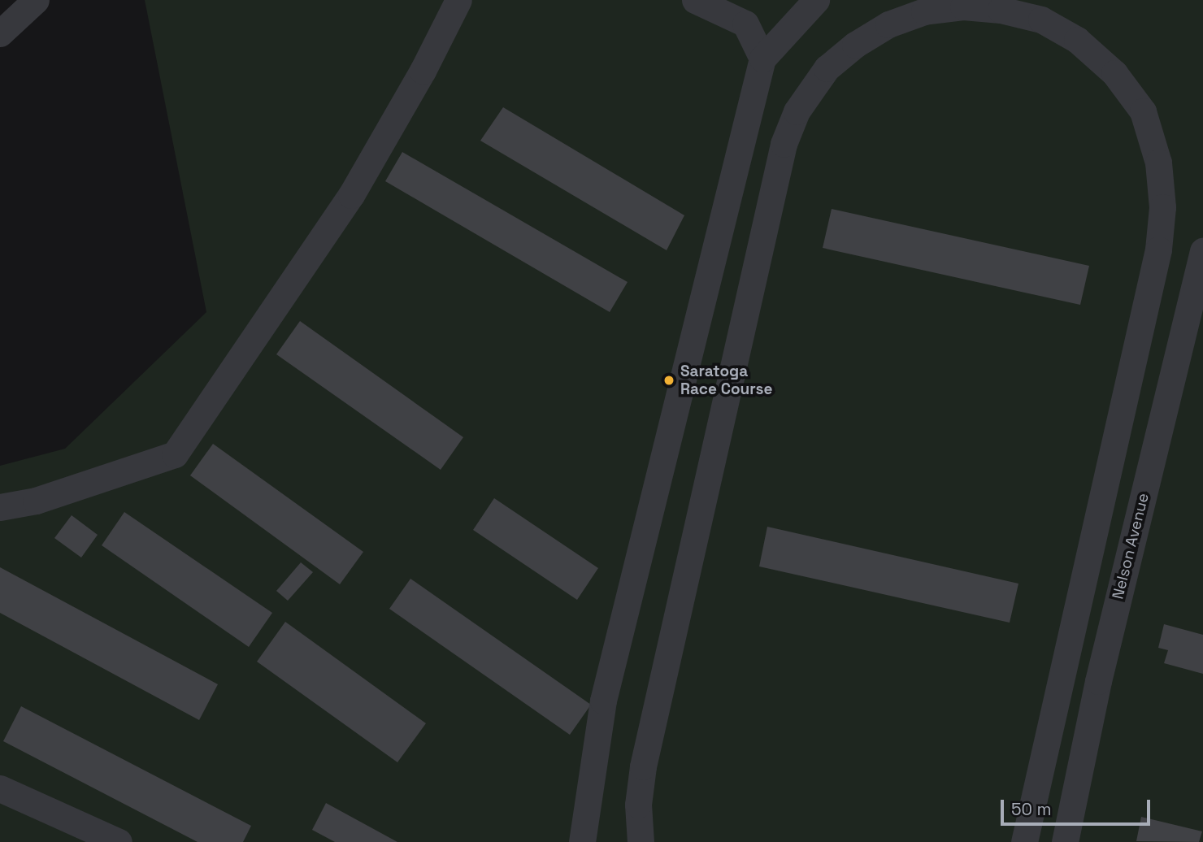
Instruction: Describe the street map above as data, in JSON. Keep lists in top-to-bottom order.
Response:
{
  "streets": {
    "street": ["Nelson Avenue"]
  },
  "places": ["Saratoga Race Course"],
  "scale_bar": "50 m"
}
